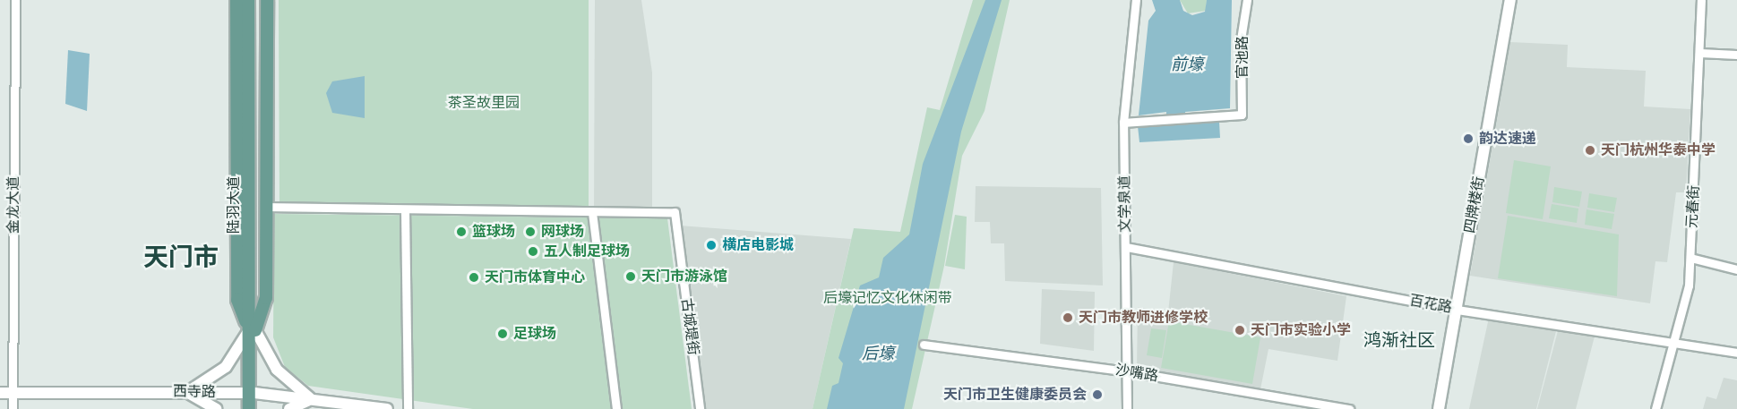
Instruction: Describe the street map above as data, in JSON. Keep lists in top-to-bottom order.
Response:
{
  "streets": {
    "main road": ["陆羽大道"],
    "street": [
      "官池路",
      "文学泉道",
      "金龙大道",
      "四牌楼街",
      "元春街",
      "百花路",
      "古城堤街",
      "沙嘴路",
      "西寺路"
    ]
  },
  "crossings": [
    ["官池路", "文学泉道"],
    ["文学泉道", "百花路"],
    ["文学泉道", "沙嘴路"],
    ["金龙大道", "西寺路"],
    ["陆羽大道", "西寺路"],
    ["四牌楼街", "百花路"],
    ["元春街", "百花路"]
  ],
  "districts": ["天门市", "鸿渐社区"],
  "water": ["前壕", "后壕"],
  "parks": ["茶圣故里园", "后壕记忆文化休闲带"],
  "places": [
    "韵达速递",
    "天门杭州华泰中学",
    "篮球场",
    "网球场",
    "横店电影城",
    "五人制足球场",
    "天门市游泳馆",
    "天门市体育中心",
    "天门市教师进修学校",
    "天门市实验小学",
    "足球场",
    "天门市卫生健康委员会"
  ]
}
